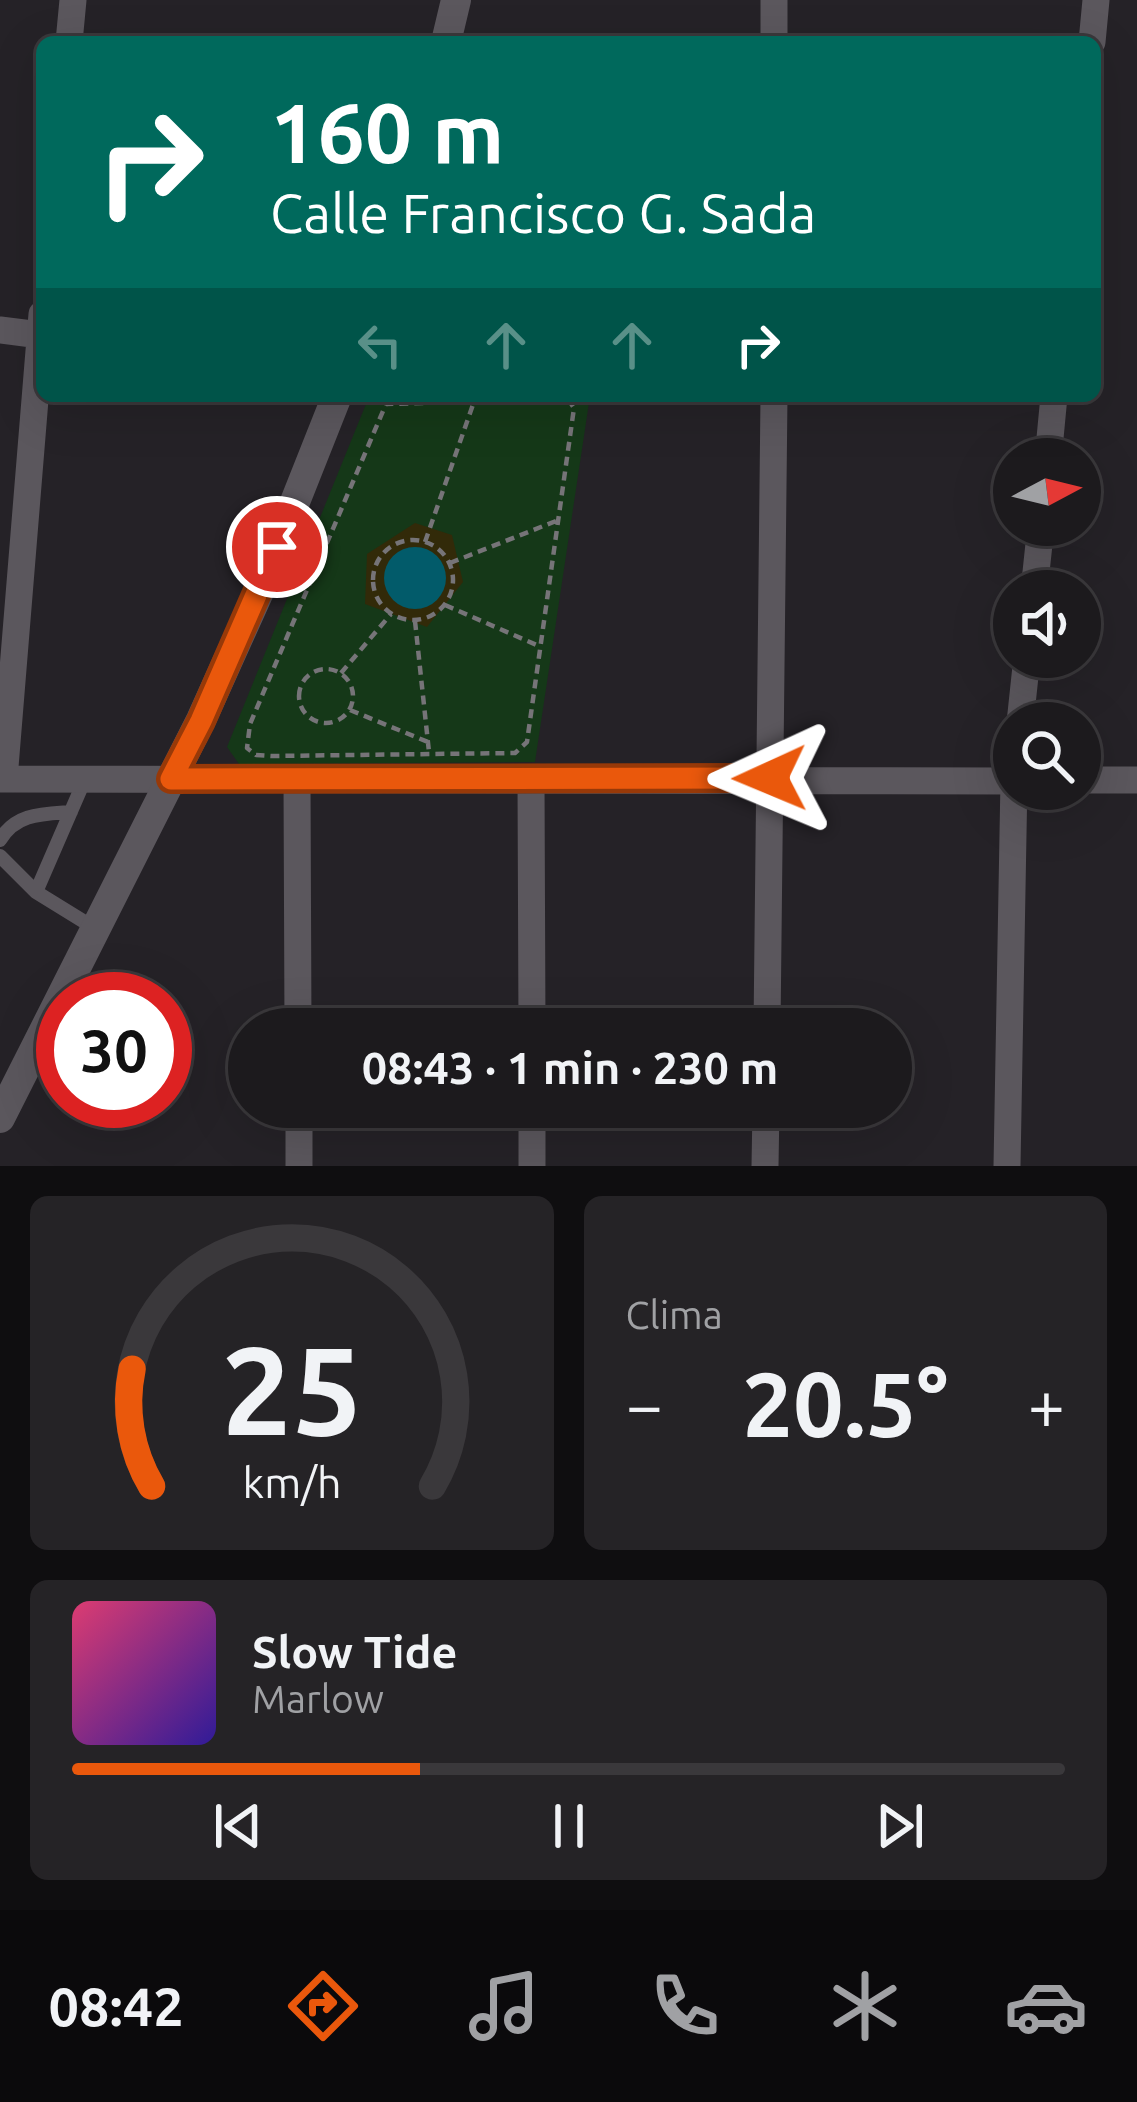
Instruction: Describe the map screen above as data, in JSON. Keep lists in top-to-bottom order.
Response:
{
  "north": "right",
  "page": {
    "turn": ["160 m", "Calle Francisco G. Sada"],
    "limit": "30",
    "trip": "08:43 · 1 min · 230 m",
    "tile": "Clima",
    "heat": ["−", "20.5°", "+"],
    "song": ["Slow Tide", "Marlow"],
    "tabs": "08:42",
    "gauge": ["25", "km/h"]
  }
}
